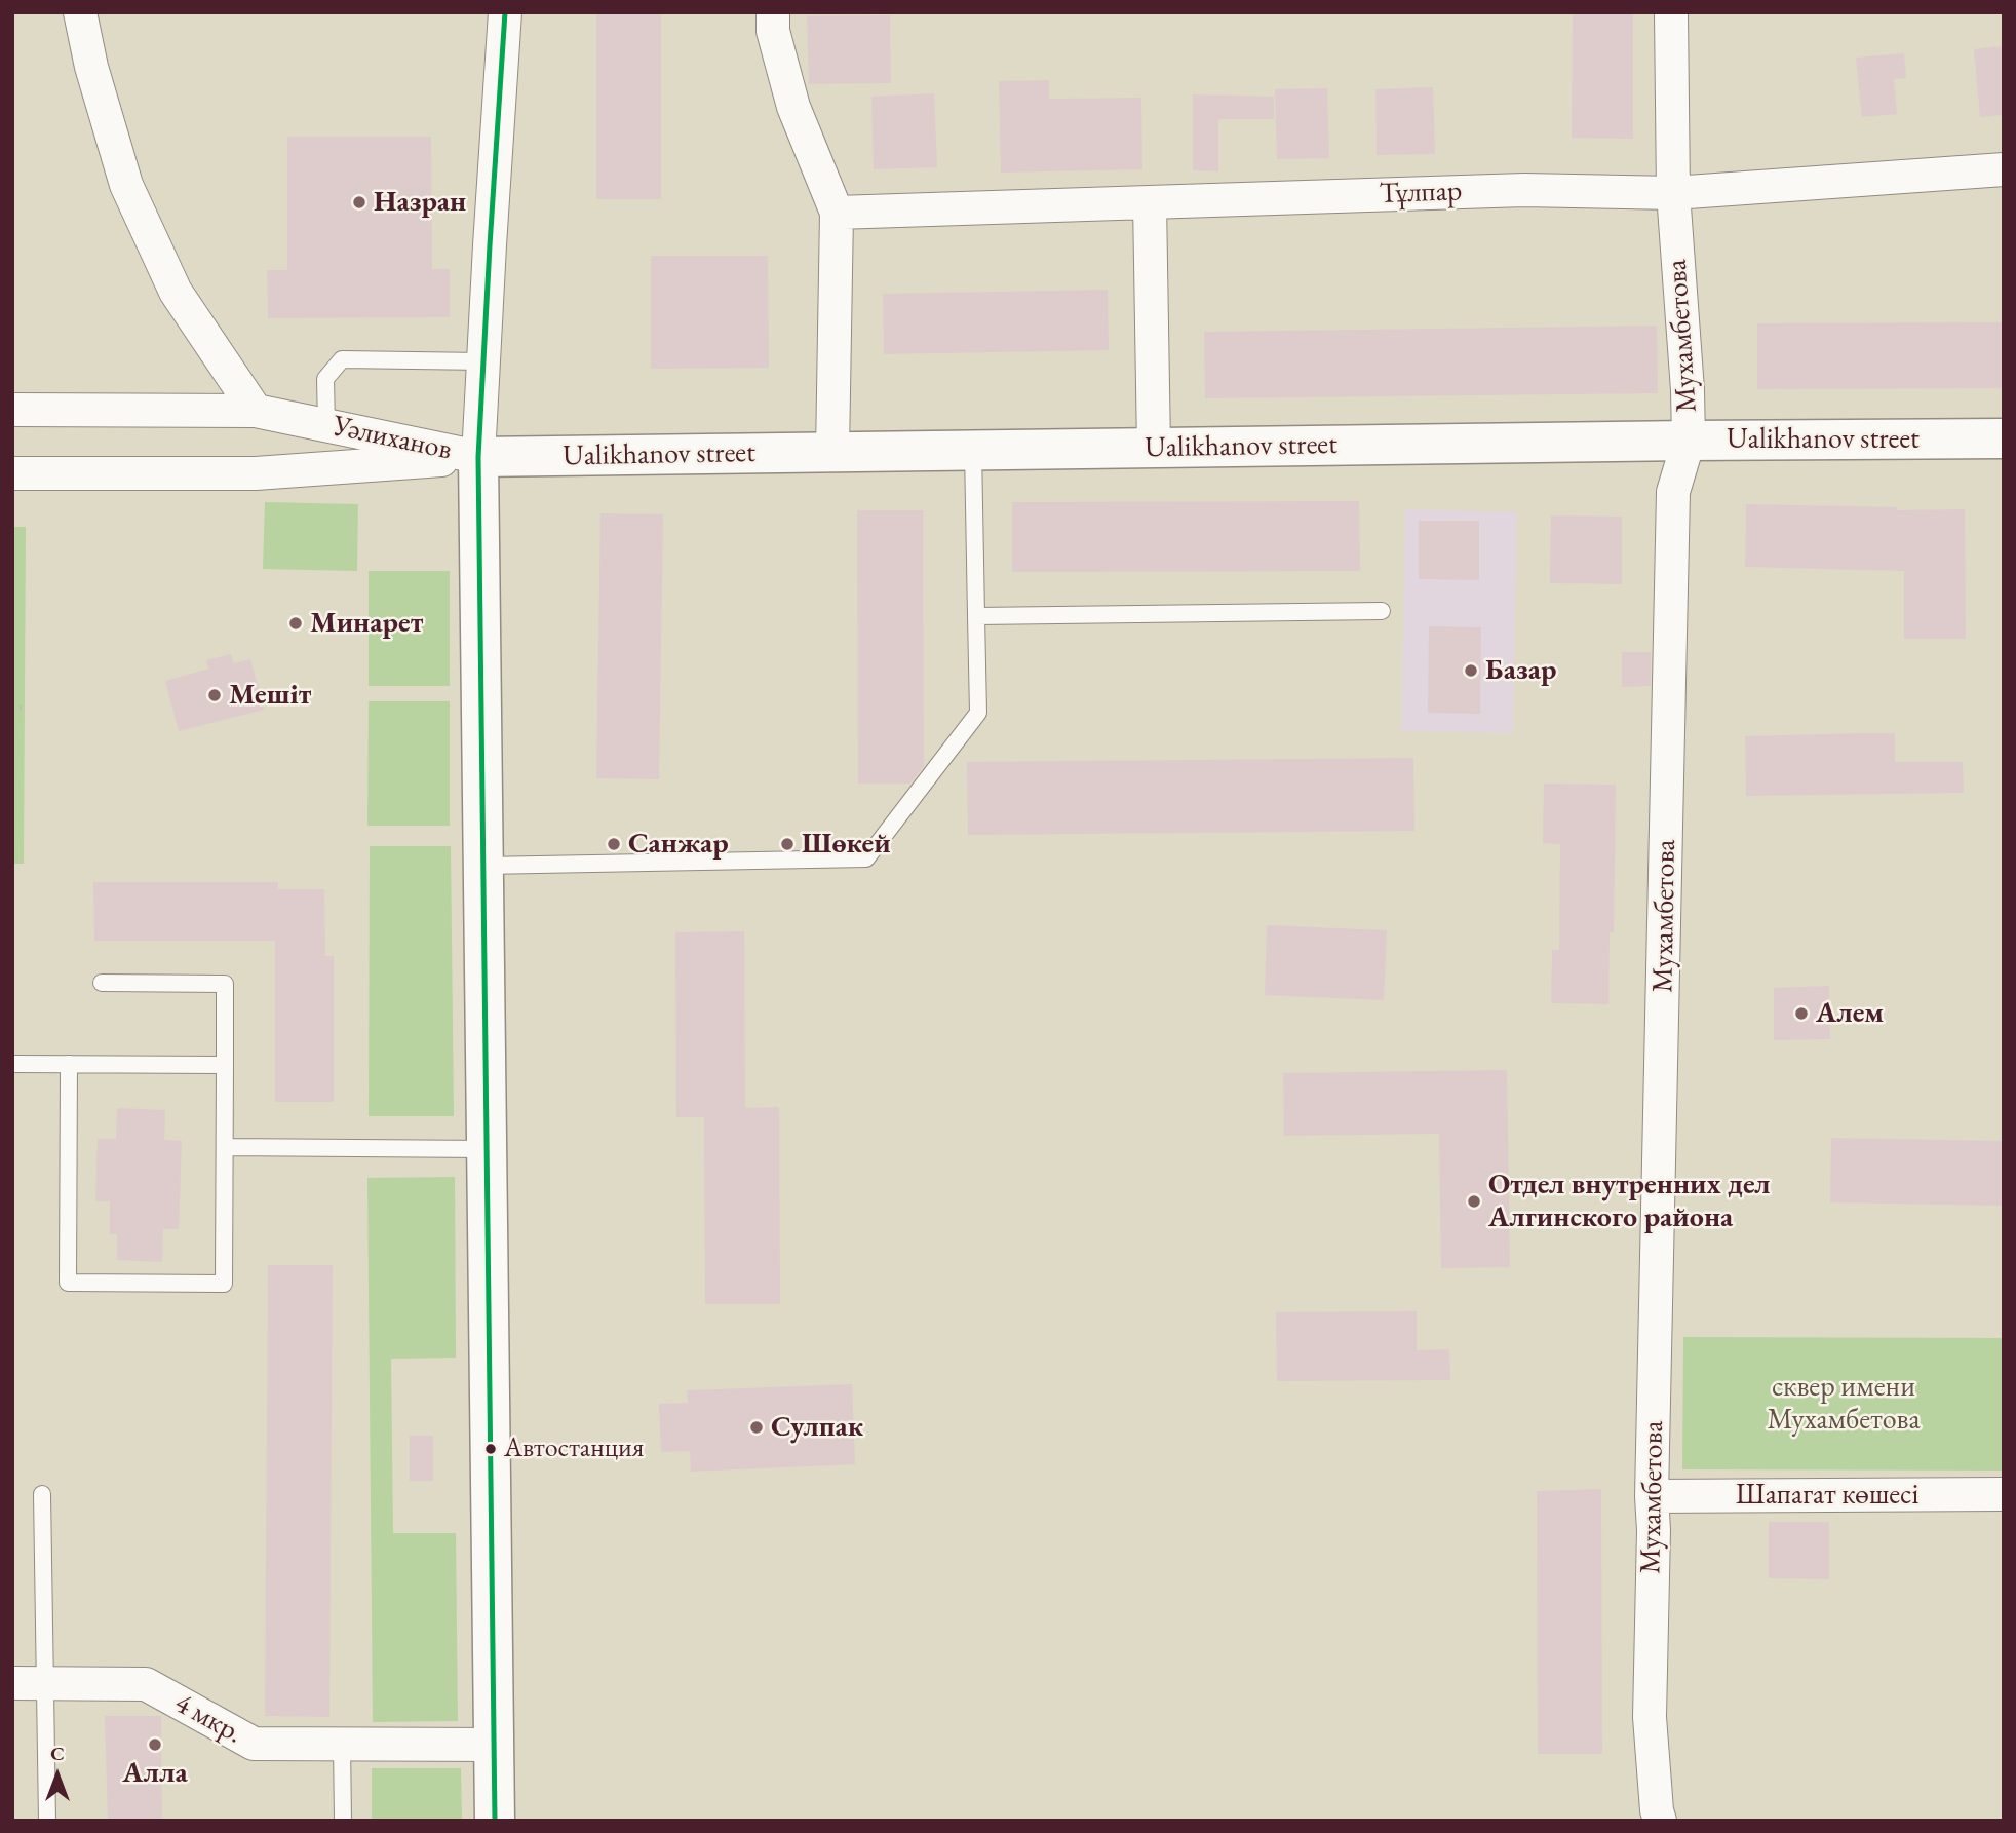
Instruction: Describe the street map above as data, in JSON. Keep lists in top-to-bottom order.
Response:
{
  "streets": {
    "street": [
      "Тұлпар",
      "Мухамбетова",
      "Уәлиханов",
      "Ualikhanov street",
      "Шапагат көшесі",
      "4 мкр."
    ]
  },
  "crossings": [
    ["Тұлпар", "Мухамбетова"],
    ["Мухамбетова", "Ualikhanov street"],
    ["Мухамбетова", "Шапагат көшесі"],
    ["Уәлиханов", "Ualikhanov street"]
  ],
  "parks": ["сквер имени Мухамбетова"],
  "places": [
    "Назран",
    "Минарет",
    "Базар",
    "Мешіт",
    "Санжар",
    "Шөкей",
    "Алем",
    "Отдел внутренних дел Алгинского района",
    "Сулпак",
    "Автостанция",
    "Алла"
  ],
  "north": "top"
}
